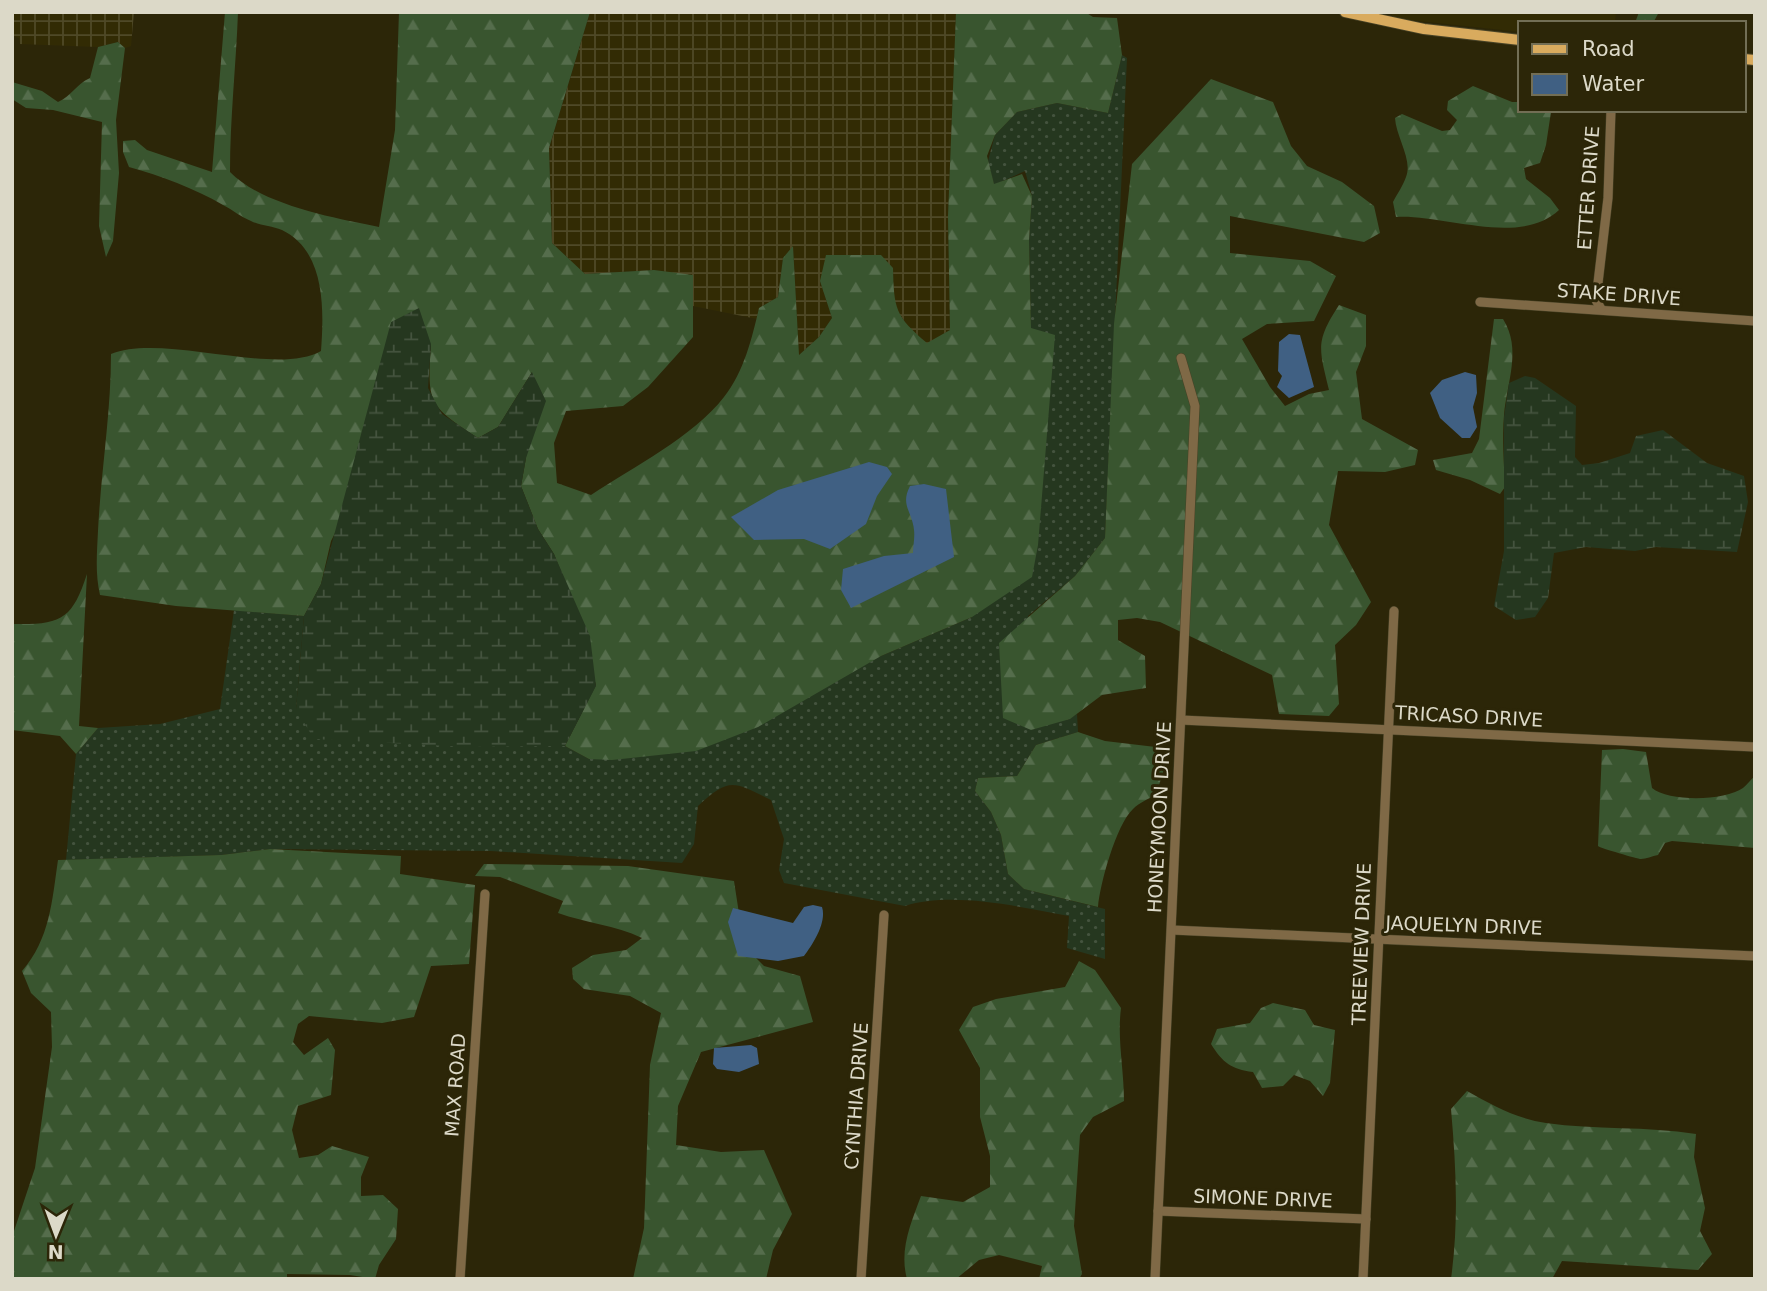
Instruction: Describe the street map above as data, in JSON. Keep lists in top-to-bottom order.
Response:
{
  "streets": {
    "street": [
      "ETTER DRIVE",
      "STAKE DRIVE",
      "TRICASO DRIVE",
      "HONEYMOON DRIVE",
      "JAQUELYN DRIVE",
      "TREEVIEW DRIVE",
      "MAX ROAD",
      "CYNTHIA DRIVE",
      "SIMONE DRIVE"
    ]
  },
  "crossings": [
    ["ETTER DRIVE", "STAKE DRIVE"],
    ["TRICASO DRIVE", "HONEYMOON DRIVE"],
    ["TRICASO DRIVE", "TREEVIEW DRIVE"],
    ["HONEYMOON DRIVE", "JAQUELYN DRIVE"],
    ["HONEYMOON DRIVE", "SIMONE DRIVE"],
    ["JAQUELYN DRIVE", "TREEVIEW DRIVE"],
    ["TREEVIEW DRIVE", "SIMONE DRIVE"]
  ],
  "legend": ["Road", "Water"],
  "north": "bottom"
}
